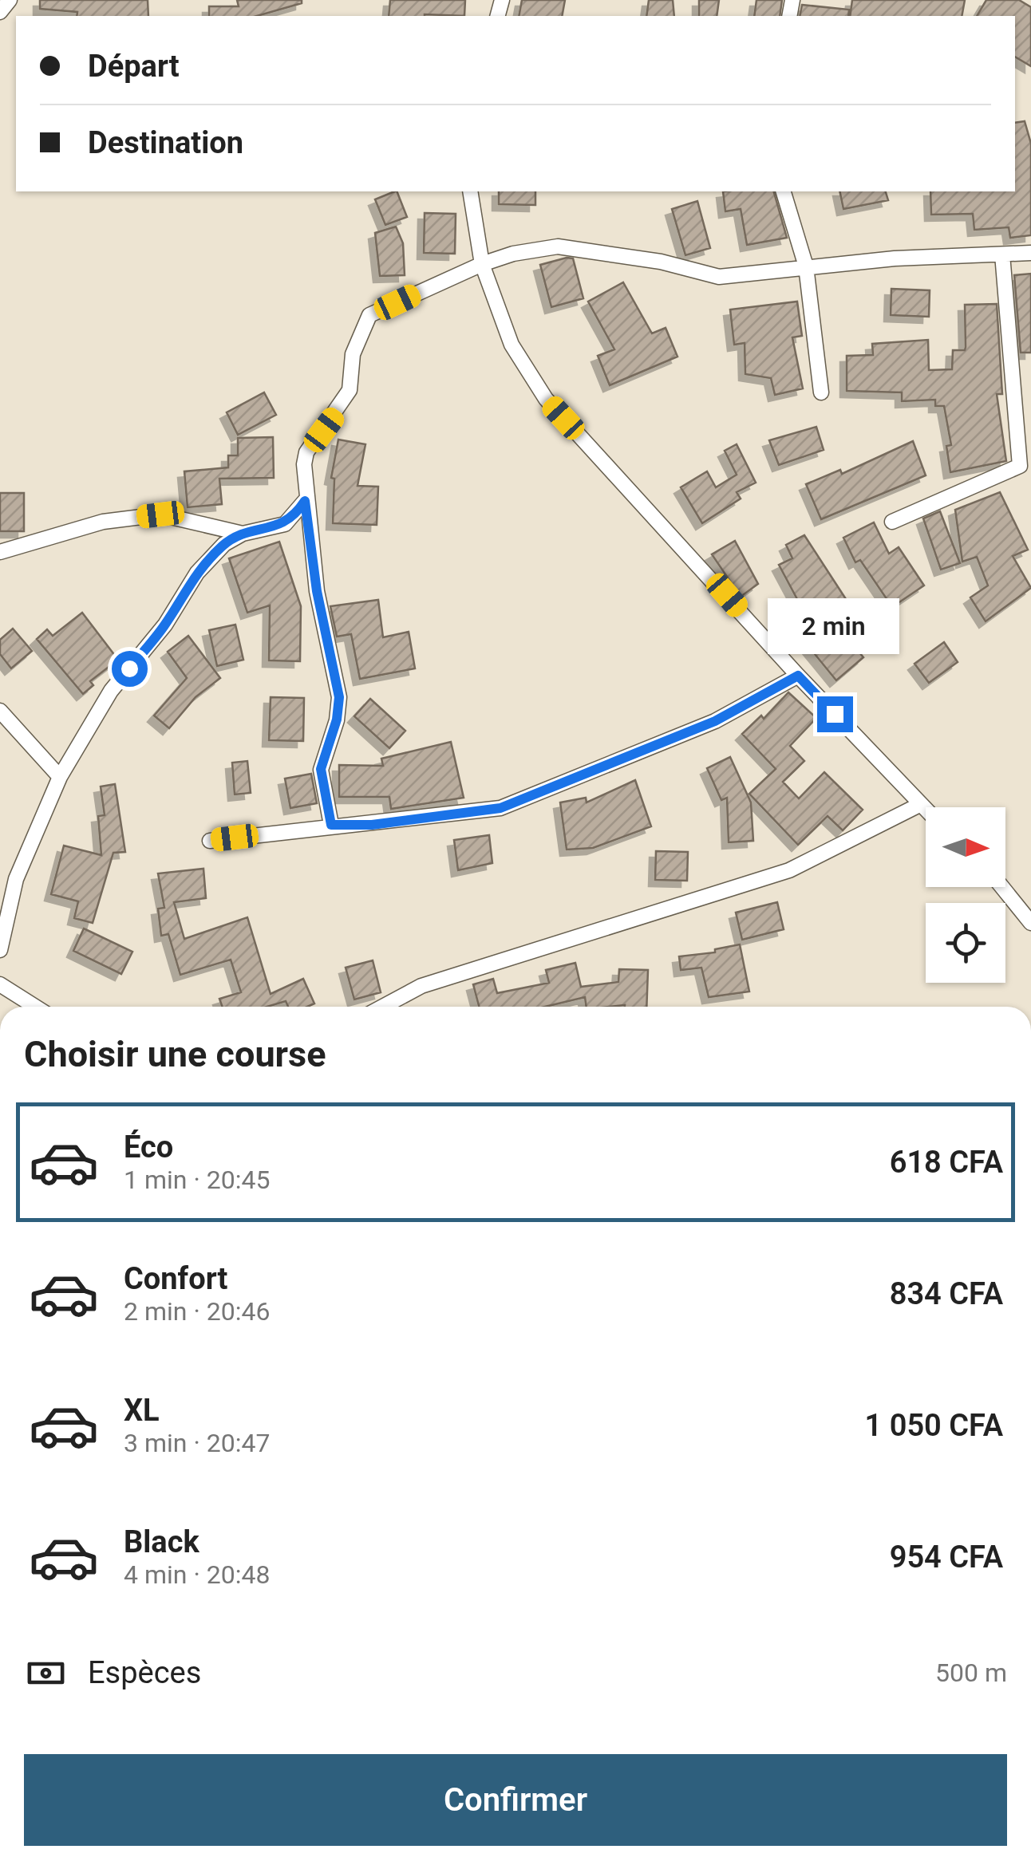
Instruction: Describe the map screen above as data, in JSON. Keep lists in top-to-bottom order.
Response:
{
  "north": "right",
  "page": {
    "banner": ["Départ", "Destination"],
    "bubble": "2 min",
    "heading": "Choisir une course",
    "list": [
      {
        "name": "Éco",
        "note": "1 min · 20:45",
        "value": "618 CFA"
      },
      {
        "name": "Confort",
        "note": "2 min · 20:46",
        "value": "834 CFA"
      },
      {
        "name": "XL",
        "note": "3 min · 20:47",
        "value": "1 050 CFA"
      },
      {
        "name": "Black",
        "note": "4 min · 20:48",
        "value": "954 CFA"
      }
    ],
    "pay": ["Espèces", "500 m"],
    "buttons": "Confirmer"
  }
}
